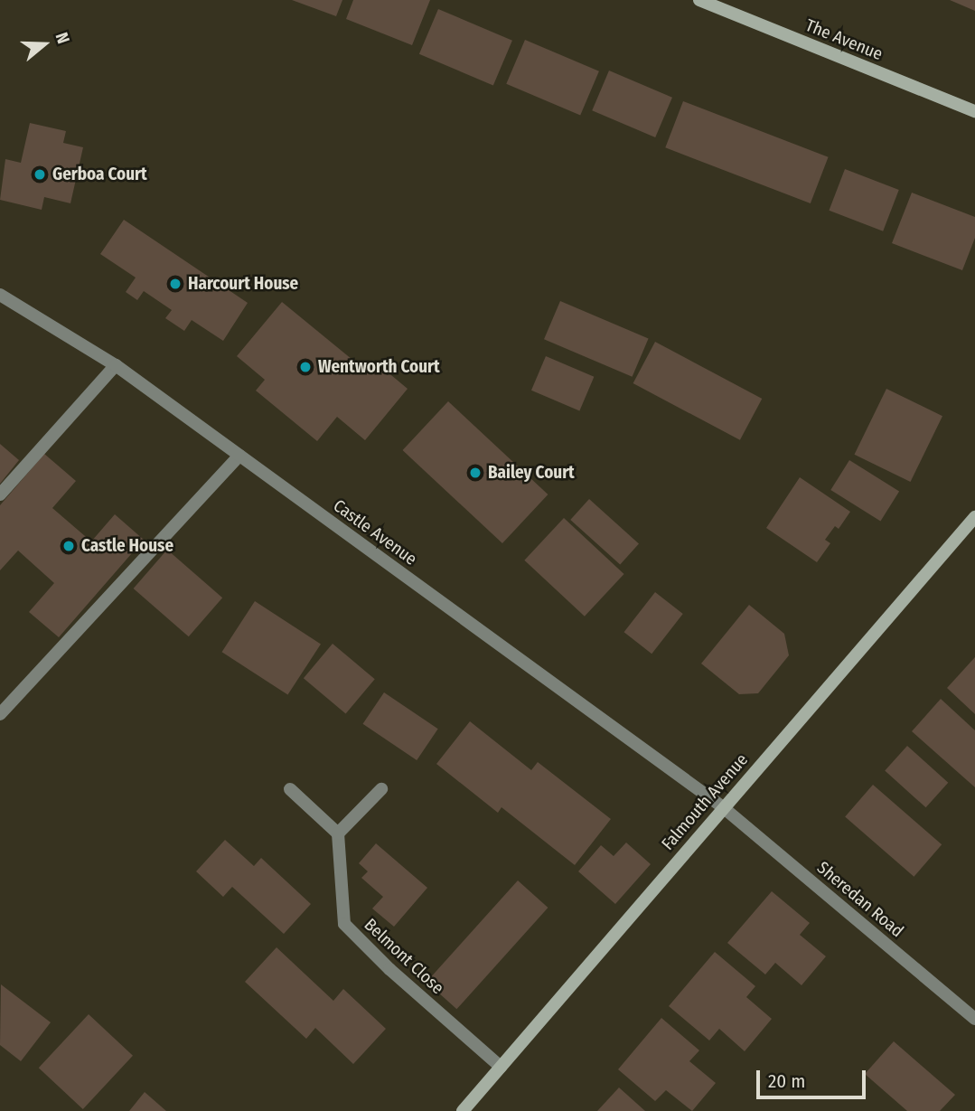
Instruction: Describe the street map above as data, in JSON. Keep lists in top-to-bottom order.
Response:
{
  "streets": {
    "street": [
      "The Avenue",
      "Castle Avenue",
      "Falmouth Avenue",
      "Sheredan Road",
      "Belmont Close"
    ]
  },
  "crossings": [
    ["Castle Avenue", "Falmouth Avenue"],
    ["Castle Avenue", "Sheredan Road"],
    ["Falmouth Avenue", "Sheredan Road"],
    ["Falmouth Avenue", "Belmont Close"]
  ],
  "places": [
    "Gerboa Court",
    "Harcourt House",
    "Wentworth Court",
    "Bailey Court",
    "Castle House"
  ],
  "scale_bar": "20 m",
  "north": "right"
}
